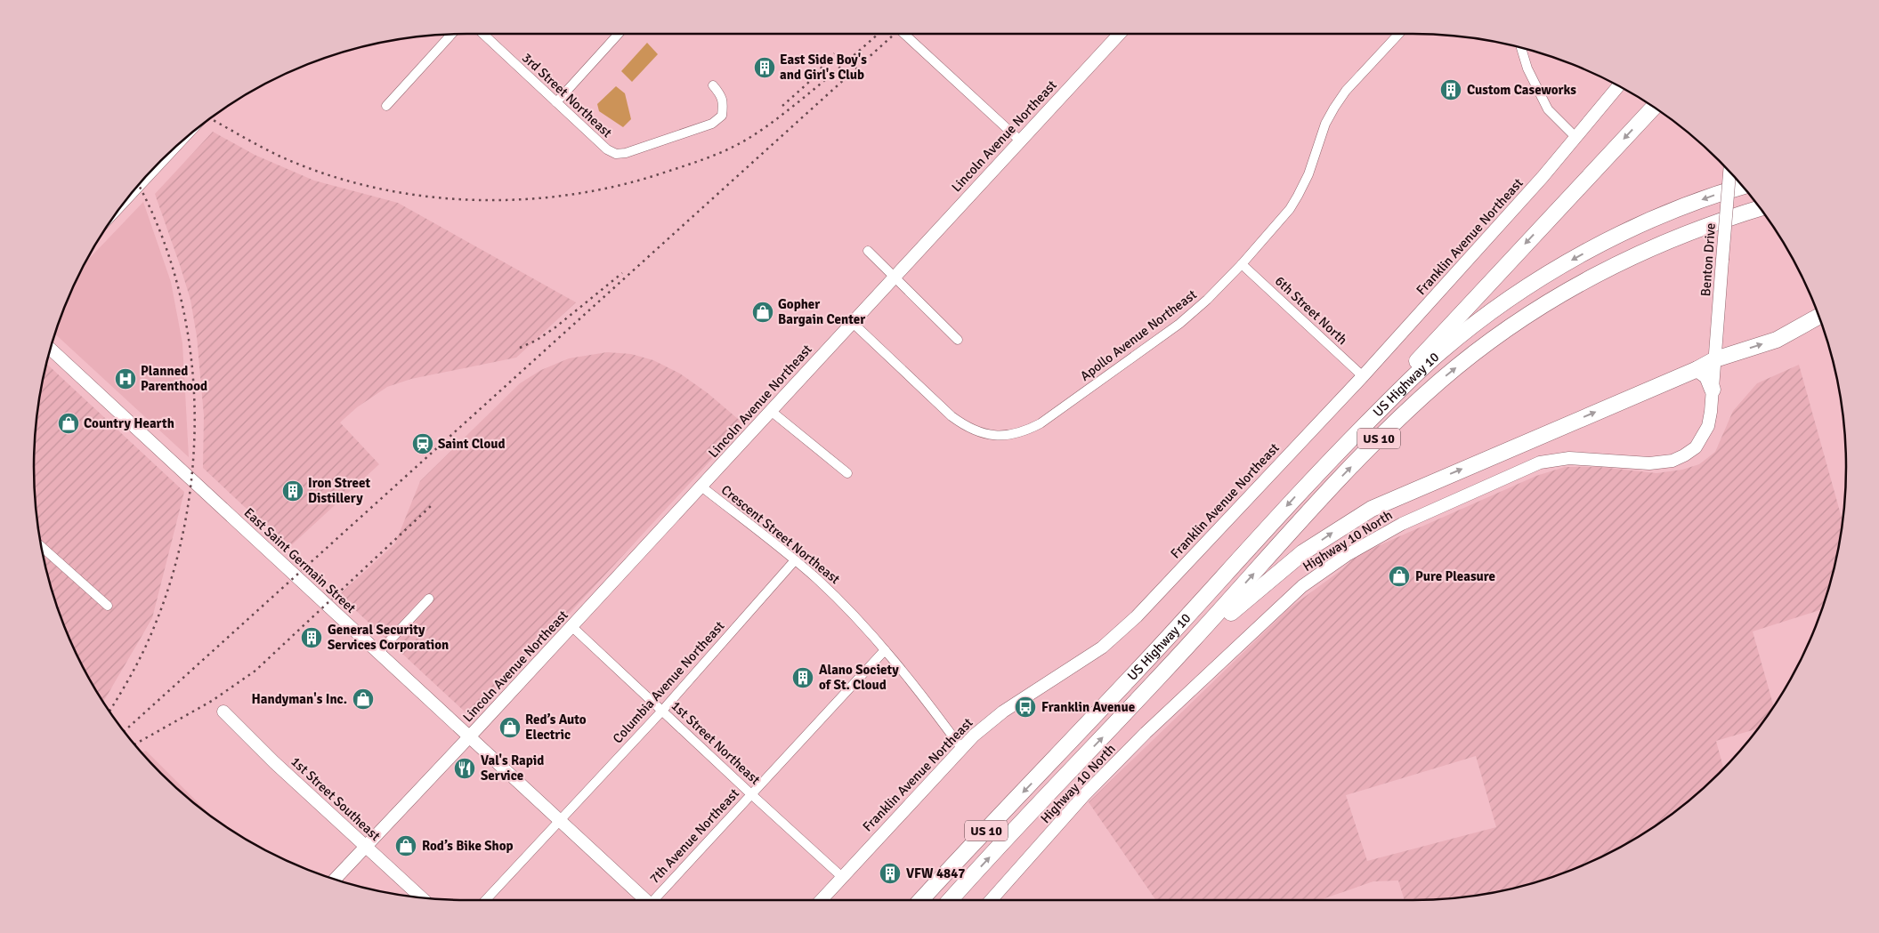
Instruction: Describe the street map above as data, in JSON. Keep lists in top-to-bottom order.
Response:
{
  "streets": {
    "highway": ["US Highway 10", "US 10"],
    "street": [
      "3rd Street Northeast",
      "Lincoln Avenue Northeast",
      "Franklin Avenue Northeast",
      "Benton Drive",
      "6th Street North",
      "Apollo Avenue Northeast",
      "Crescent Street Northeast",
      "Highway 10 North",
      "East Saint Germain Street",
      "Columbia Avenue Northeast",
      "1st Street Northeast",
      "1st Street Southeast",
      "7th Avenue Northeast"
    ]
  },
  "crossings": [
    ["Lincoln Avenue Northeast", "Apollo Avenue Northeast"],
    ["Lincoln Avenue Northeast", "Crescent Street Northeast"],
    ["Lincoln Avenue Northeast", "East Saint Germain Street"],
    ["Lincoln Avenue Northeast", "1st Street Northeast"],
    ["Lincoln Avenue Northeast", "1st Street Southeast"],
    ["Franklin Avenue Northeast", "6th Street North"],
    ["Franklin Avenue Northeast", "Crescent Street Northeast"],
    ["Franklin Avenue Northeast", "1st Street Northeast"],
    ["Benton Drive", "Highway 10 North"],
    ["6th Street North", "Apollo Avenue Northeast"],
    ["Crescent Street Northeast", "Columbia Avenue Northeast"],
    ["Crescent Street Northeast", "7th Avenue Northeast"],
    ["East Saint Germain Street", "Columbia Avenue Northeast"],
    ["Columbia Avenue Northeast", "1st Street Northeast"],
    ["1st Street Northeast", "7th Avenue Northeast"]
  ],
  "places": {
    "building": [
      "East Side Boy's and Girl's Club",
      "Custom Caseworks",
      "Iron Street Distillery",
      "General Security Services Corporation",
      "Alano Society of St. Cloud",
      "VFW 4847"
    ],
    "shop": [
      "Gopher Bargain Center",
      "Country Hearth",
      "Pure Pleasure",
      "Handyman's Inc.",
      "Red’s Auto Electric",
      "Rod’s Bike Shop"
    ],
    "hospital": ["Planned Parenthood"],
    "station": ["Saint Cloud"],
    "bus stop": ["Franklin Avenue"],
    "restaurant": ["Val's Rapid Service"]
  }
}
